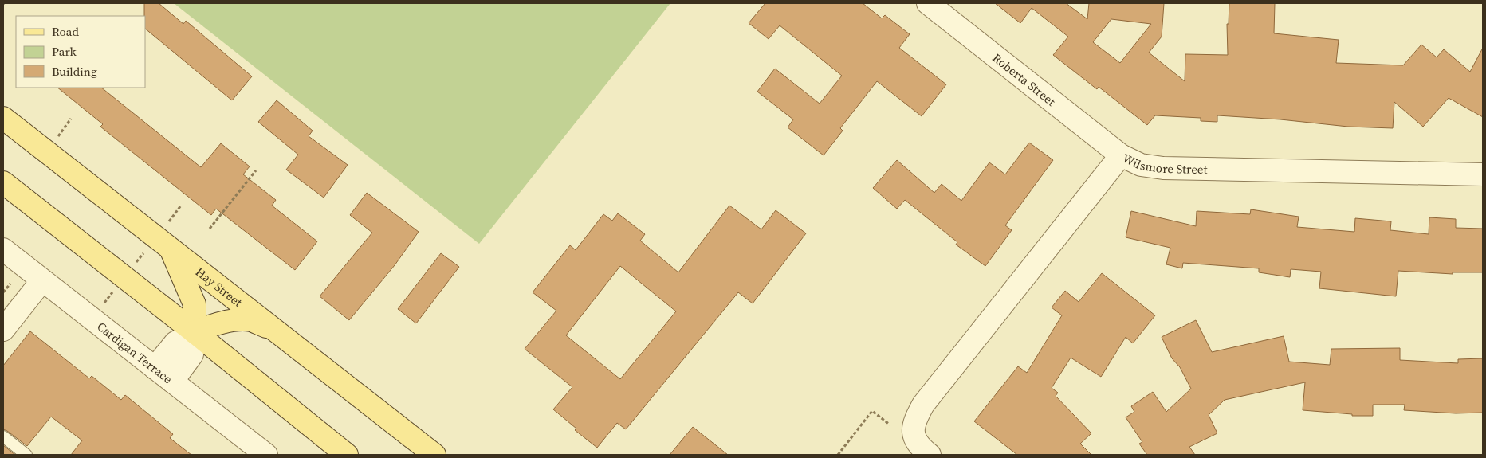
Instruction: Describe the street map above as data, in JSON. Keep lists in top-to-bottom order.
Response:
{
  "streets": {
    "main road": ["Hay Street"],
    "street": ["Roberta Street", "Wilsmore Street", "Cardigan Terrace"]
  },
  "crossings": [
    ["Roberta Street", "Wilsmore Street"]
  ],
  "legend": ["Road", "Park", "Building"]
}
